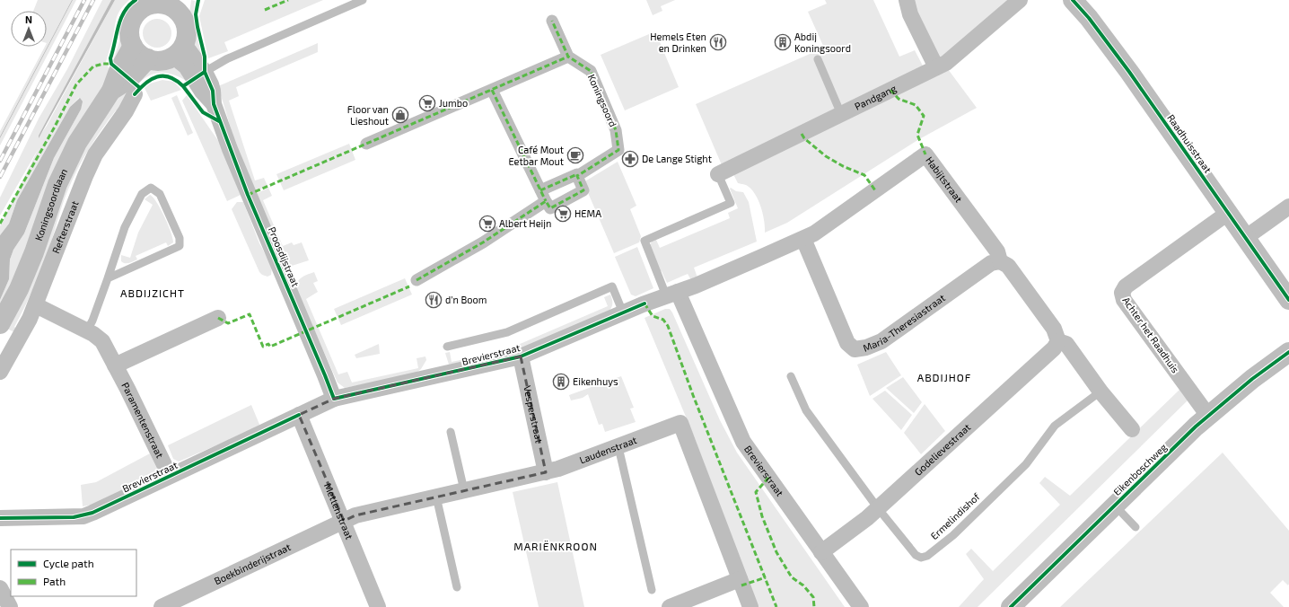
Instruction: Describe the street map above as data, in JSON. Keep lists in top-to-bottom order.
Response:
{
  "streets": {
    "street": [
      "Pandgang",
      "Koningsoord",
      "Raadhuisstraat",
      "Habijtstraat",
      "Koningsoordlaan",
      "Refterstraat",
      "Proosdijstraat",
      "Maria-Theresiastraat",
      "Achter het Raadhuis",
      "Brevierstraat",
      "Vesperstraat",
      "Paramentenstraat",
      "Godelievestraat",
      "Laudenstraat",
      "Eikenboschweg",
      "Mettenstraat",
      "Boekbinderijstraat"
    ],
    "lane": ["Ermelindishof"]
  },
  "crossings": [
    ["Raadhuisstraat", "Achter het Raadhuis"],
    ["Habijtstraat", "Maria-Theresiastraat"],
    ["Habijtstraat", "Brevierstraat"],
    ["Habijtstraat", "Godelievestraat"],
    ["Habijtstraat", "Ermelindishof"],
    ["Koningsoordlaan", "Proosdijstraat"],
    ["Refterstraat", "Paramentenstraat"],
    ["Proosdijstraat", "Brevierstraat"],
    ["Achter het Raadhuis", "Eikenboschweg"],
    ["Brevierstraat", "Vesperstraat"],
    ["Brevierstraat", "Paramentenstraat"],
    ["Brevierstraat", "Godelievestraat"],
    ["Brevierstraat", "Mettenstraat"],
    ["Vesperstraat", "Laudenstraat"],
    ["Godelievestraat", "Ermelindishof"],
    ["Laudenstraat", "Mettenstraat"],
    ["Laudenstraat", "Boekbinderijstraat"],
    ["Mettenstraat", "Boekbinderijstraat"]
  ],
  "districts": ["ABDIJZICHT", "ABDIJHOF", "MARIËNKROON"],
  "places": {
    "restaurant": ["Hemels Eten en Drinken", "d'n Boom"],
    "building": ["Abdij Koningsoord", "Eikenhuys"],
    "supermarket": ["Jumbo", "HEMA", "Albert Heijn"],
    "shop": ["Floor van Lieshout"],
    "cafe": ["Café Mout Eetbar Mout"],
    "pharmacy": ["De Lange Stight"]
  },
  "legend": ["Cycle path", "Path"],
  "north": "top"
}
